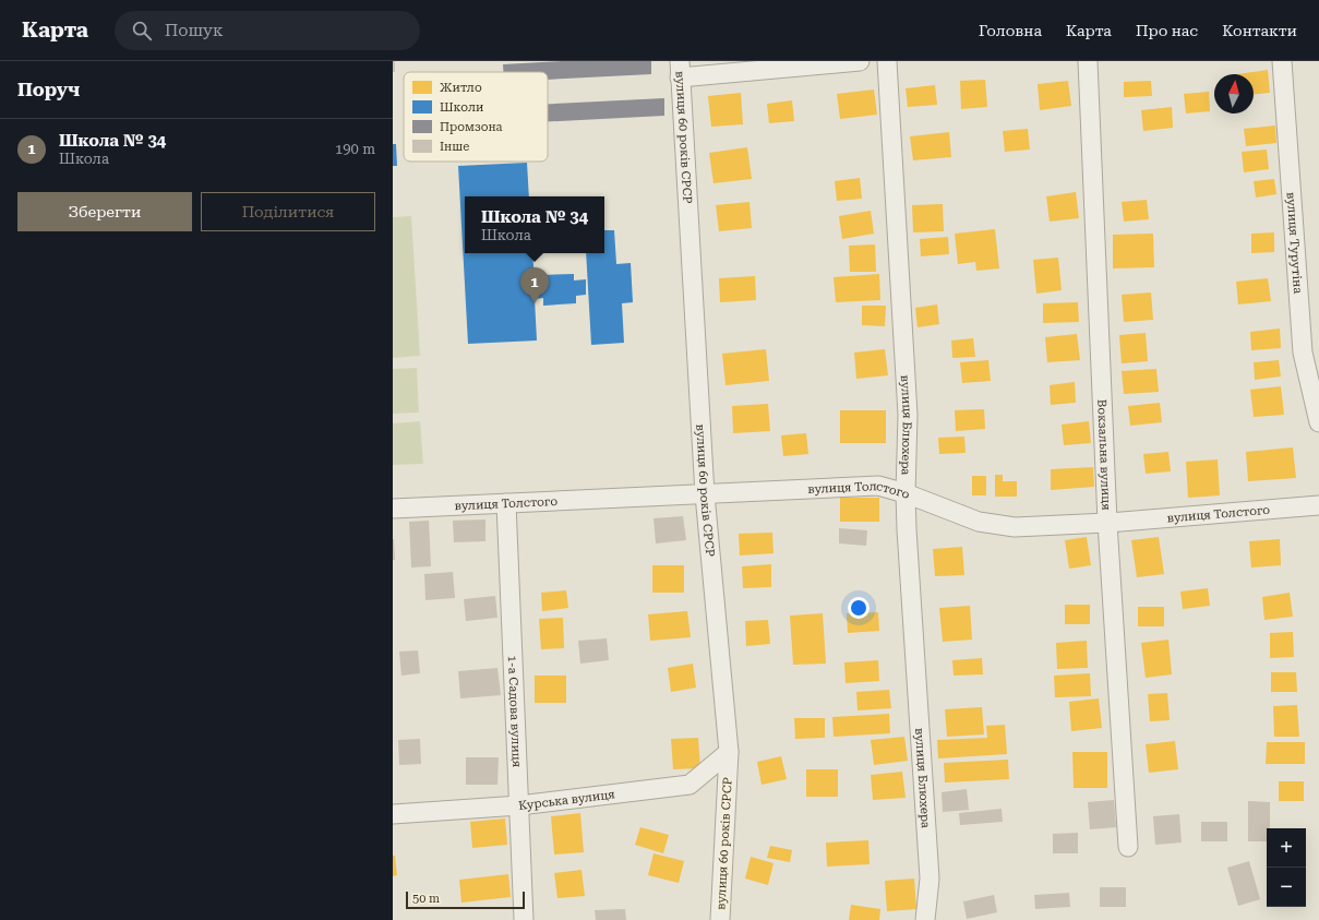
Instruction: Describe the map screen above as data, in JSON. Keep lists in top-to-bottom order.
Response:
{
  "streets": {
    "street": [
      "вулиця 60 років СРСР",
      "вулиця Турутіна",
      "вулиця Блюхера",
      "Вокзальна вулиця",
      "вулиця Толстого",
      "1-а Садова вулиця",
      "Курська вулиця"
    ]
  },
  "crossings": [
    ["вулиця 60 років СРСР", "вулиця Толстого"],
    ["вулиця 60 років СРСР", "Курська вулиця"],
    ["вулиця Блюхера", "вулиця Толстого"],
    ["Вокзальна вулиця", "вулиця Толстого"],
    ["вулиця Толстого", "1-а Садова вулиця"],
    ["1-а Садова вулиця", "Курська вулиця"]
  ],
  "legend": [
    "Житло",
    "Школи",
    "Промзона",
    "Інше"
  ],
  "scale_bar": "50 m",
  "north": "top",
  "page": {
    "header": "Карта",
    "search": "Пошук",
    "nav": [
      "Головна",
      "Карта",
      "Про нас",
      "Контакти"
    ],
    "heading": "Поруч",
    "list": [
      {
        "mark": "1",
        "name": "Школа № 34",
        "note": "Школа",
        "value": "190 m"
      }
    ],
    "buttons": ["Зберегти", "Поділитися"],
    "popup": ["Школа № 34", "Школа"],
    "pins": "1",
    "map_buttons": ["+", "−"],
    "scale": "50 m"
  }
}
